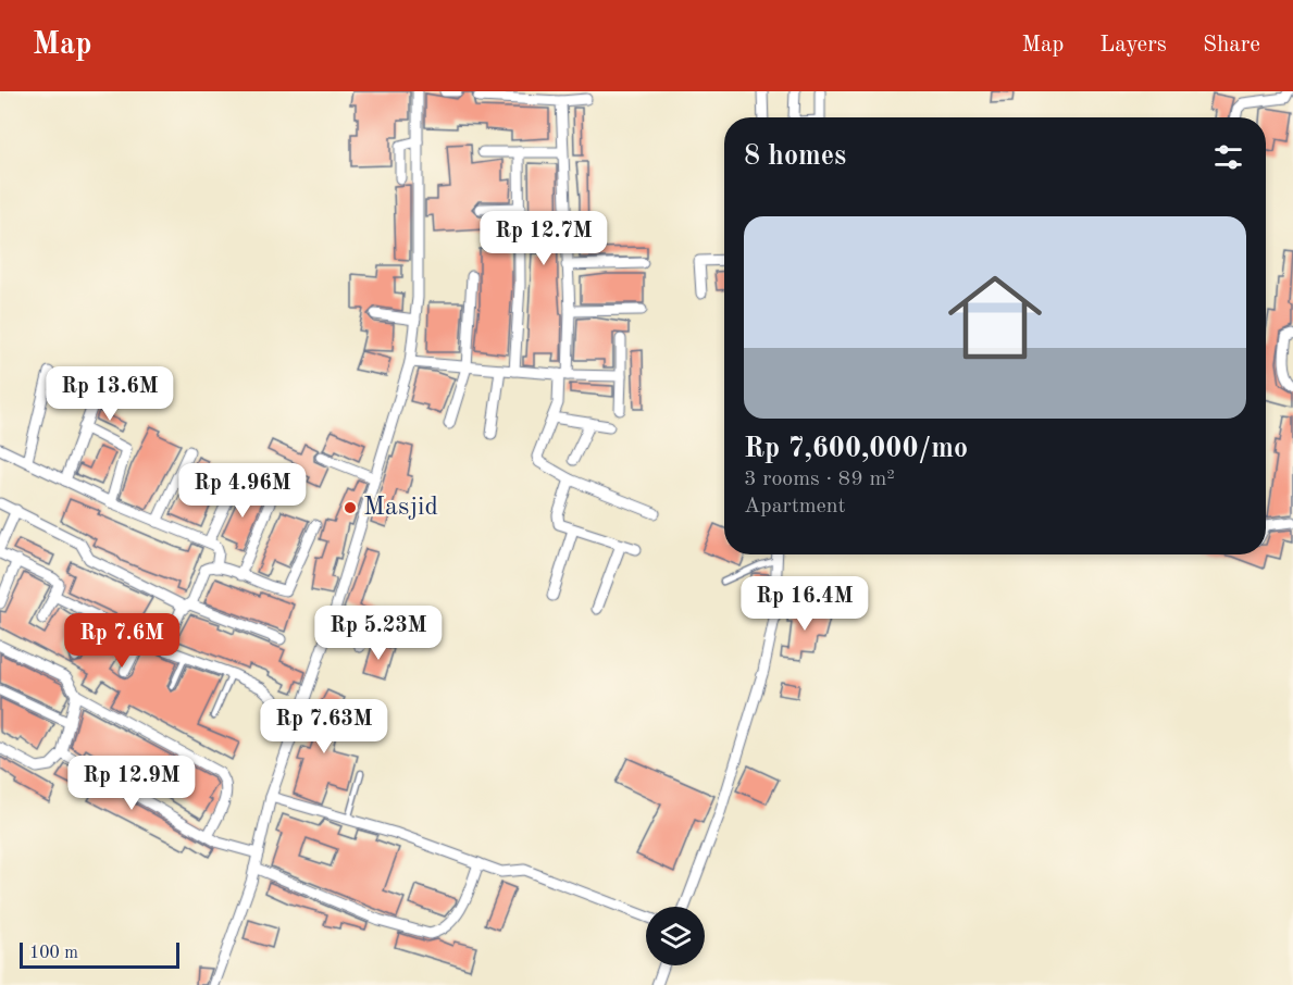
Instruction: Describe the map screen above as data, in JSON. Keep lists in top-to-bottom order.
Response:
{
  "places": ["Masjid"],
  "scale_bar": "100 m",
  "page": {
    "header": "Map",
    "nav": ["Map", "Layers", "Share"],
    "heading": "8 homes",
    "list": [
      {
        "name": "Rp 7,600,000/mo",
        "note": "3 rooms · 89 m² · Apartment"
      }
    ],
    "price": [
      "Rp 12.7M",
      "Rp 13.6M",
      "Rp 4.96M",
      "Rp 16.4M",
      "Rp 5.23M",
      "Rp 7.6M",
      "Rp 7.63M",
      "Rp 12.9M"
    ],
    "scale": "100 m"
  }
}
